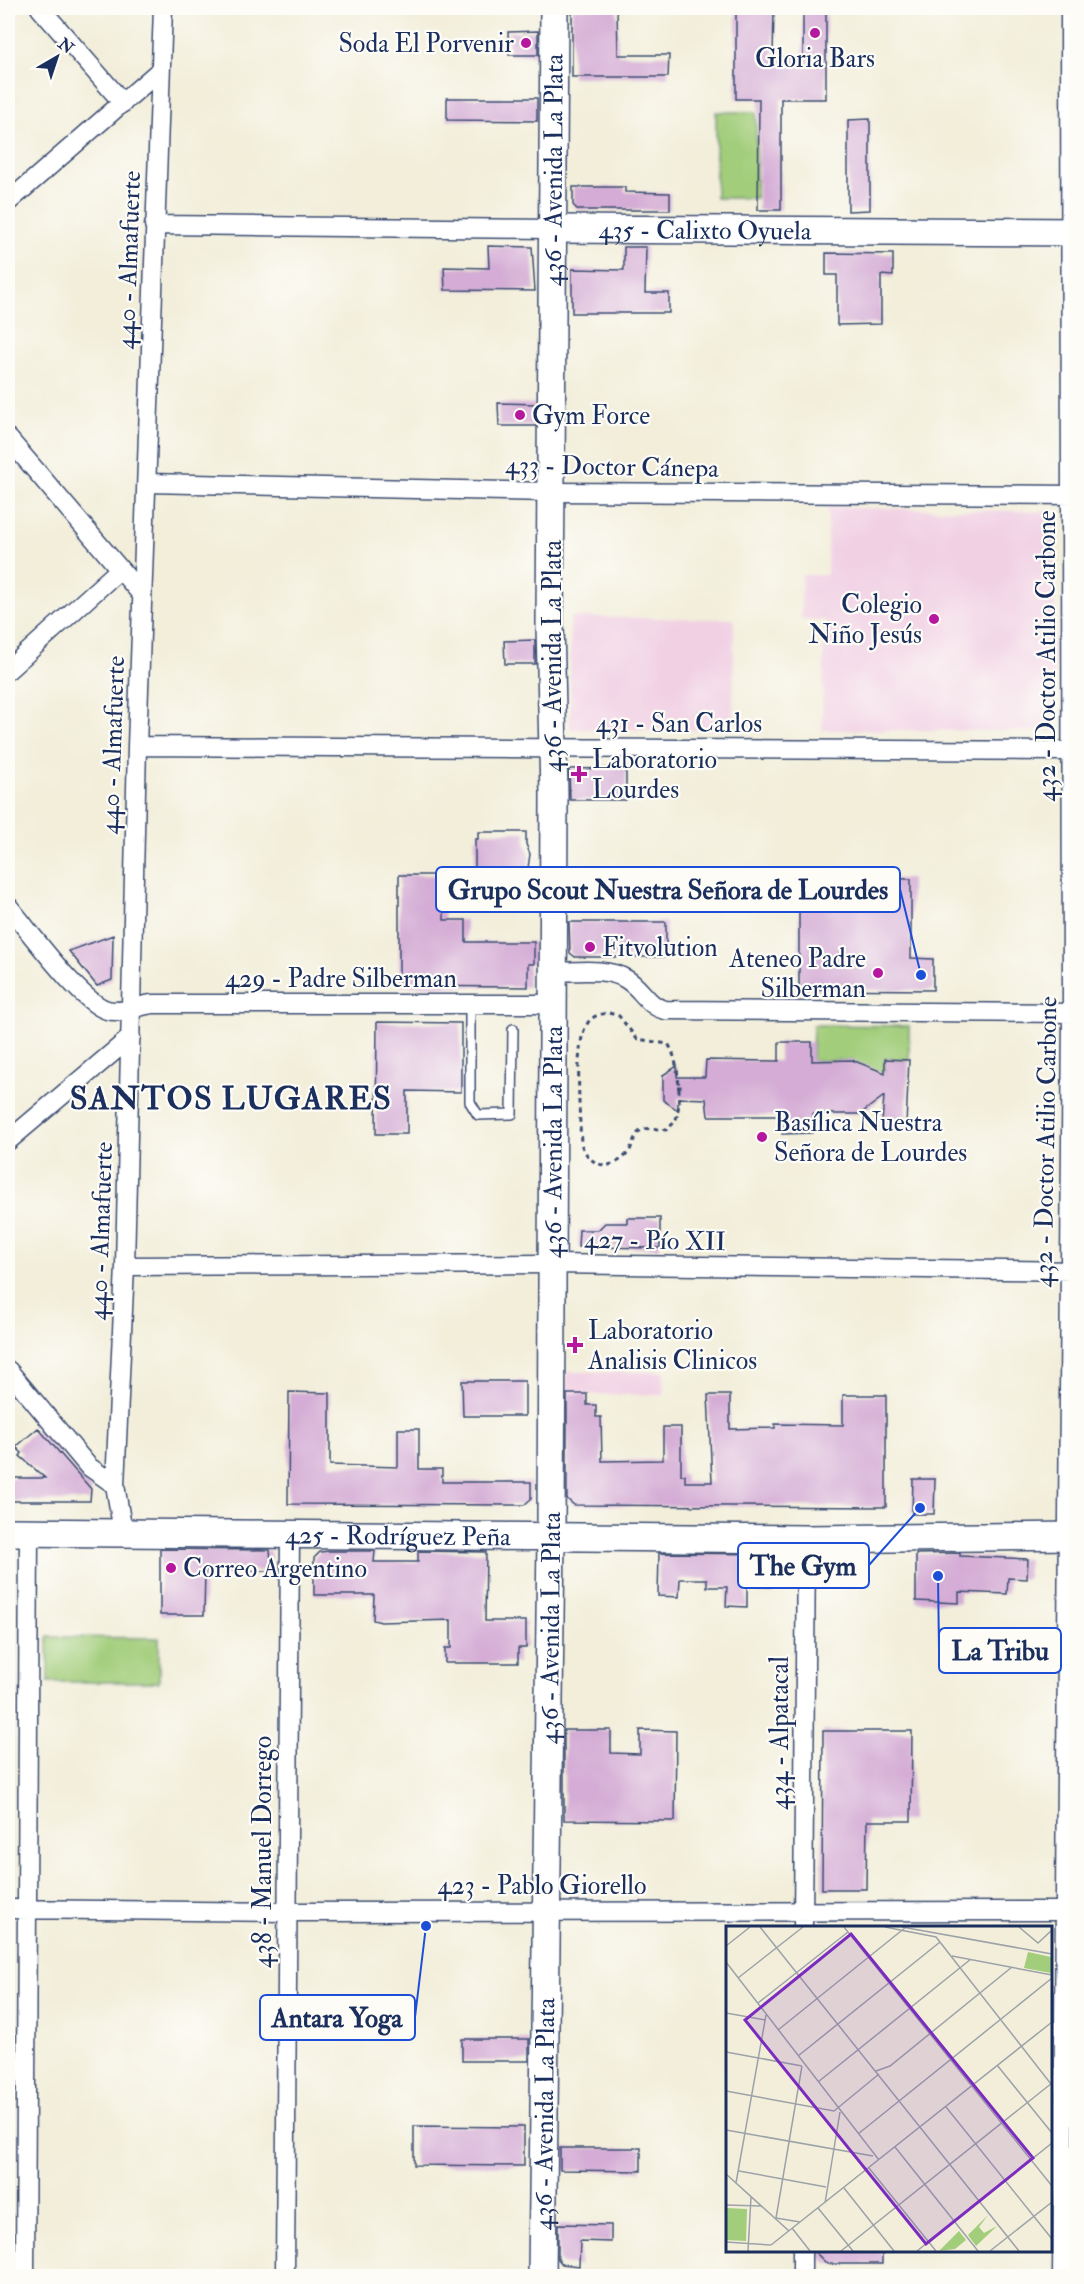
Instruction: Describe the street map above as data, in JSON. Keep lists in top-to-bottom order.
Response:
{
  "streets": {
    "street": [
      "436 - Avenida La Plata",
      "435 - Calixto Oyuela",
      "440 - Almafuerte",
      "433 - Doctor Cánepa",
      "432 - Doctor Atilio Carbone",
      "431 - San Carlos",
      "429 - Padre Silberman",
      "427 - Pío XII",
      "425 - Rodríguez Peña",
      "434 - Alpatacal",
      "438 - Manuel Dorrego",
      "423 - Pablo Giorello"
    ]
  },
  "crossings": [
    ["436 - Avenida La Plata", "435 - Calixto Oyuela"],
    ["436 - Avenida La Plata", "433 - Doctor Cánepa"],
    ["436 - Avenida La Plata", "431 - San Carlos"],
    ["436 - Avenida La Plata", "429 - Padre Silberman"],
    ["436 - Avenida La Plata", "427 - Pío XII"],
    ["436 - Avenida La Plata", "425 - Rodríguez Peña"],
    ["436 - Avenida La Plata", "423 - Pablo Giorello"],
    ["435 - Calixto Oyuela", "440 - Almafuerte"],
    ["435 - Calixto Oyuela", "432 - Doctor Atilio Carbone"],
    ["440 - Almafuerte", "433 - Doctor Cánepa"],
    ["440 - Almafuerte", "431 - San Carlos"],
    ["440 - Almafuerte", "429 - Padre Silberman"],
    ["440 - Almafuerte", "427 - Pío XII"],
    ["440 - Almafuerte", "425 - Rodríguez Peña"],
    ["433 - Doctor Cánepa", "432 - Doctor Atilio Carbone"],
    ["432 - Doctor Atilio Carbone", "431 - San Carlos"],
    ["432 - Doctor Atilio Carbone", "427 - Pío XII"],
    ["432 - Doctor Atilio Carbone", "425 - Rodríguez Peña"],
    ["432 - Doctor Atilio Carbone", "423 - Pablo Giorello"],
    ["425 - Rodríguez Peña", "434 - Alpatacal"],
    ["425 - Rodríguez Peña", "438 - Manuel Dorrego"],
    ["434 - Alpatacal", "423 - Pablo Giorello"],
    ["438 - Manuel Dorrego", "423 - Pablo Giorello"]
  ],
  "districts": ["SANTOS LUGARES"],
  "places": {
    "other": [
      "Gloria Bars",
      "Soda El Porvenir",
      "Gym Force",
      "Colegio Niño Jesús",
      "Fitvolution",
      "Ateneo Padre Silberman",
      "Grupo Scout Nuestra Señora de Lourdes",
      "Basílica Nuestra Señora de Lourdes",
      "The Gym",
      "Correo Argentino",
      "La Tribu",
      "Antara Yoga"
    ],
    "health": ["Laboratorio Lourdes", "Laboratorio Analisis Clinicos"]
  },
  "north": "top right"
}
